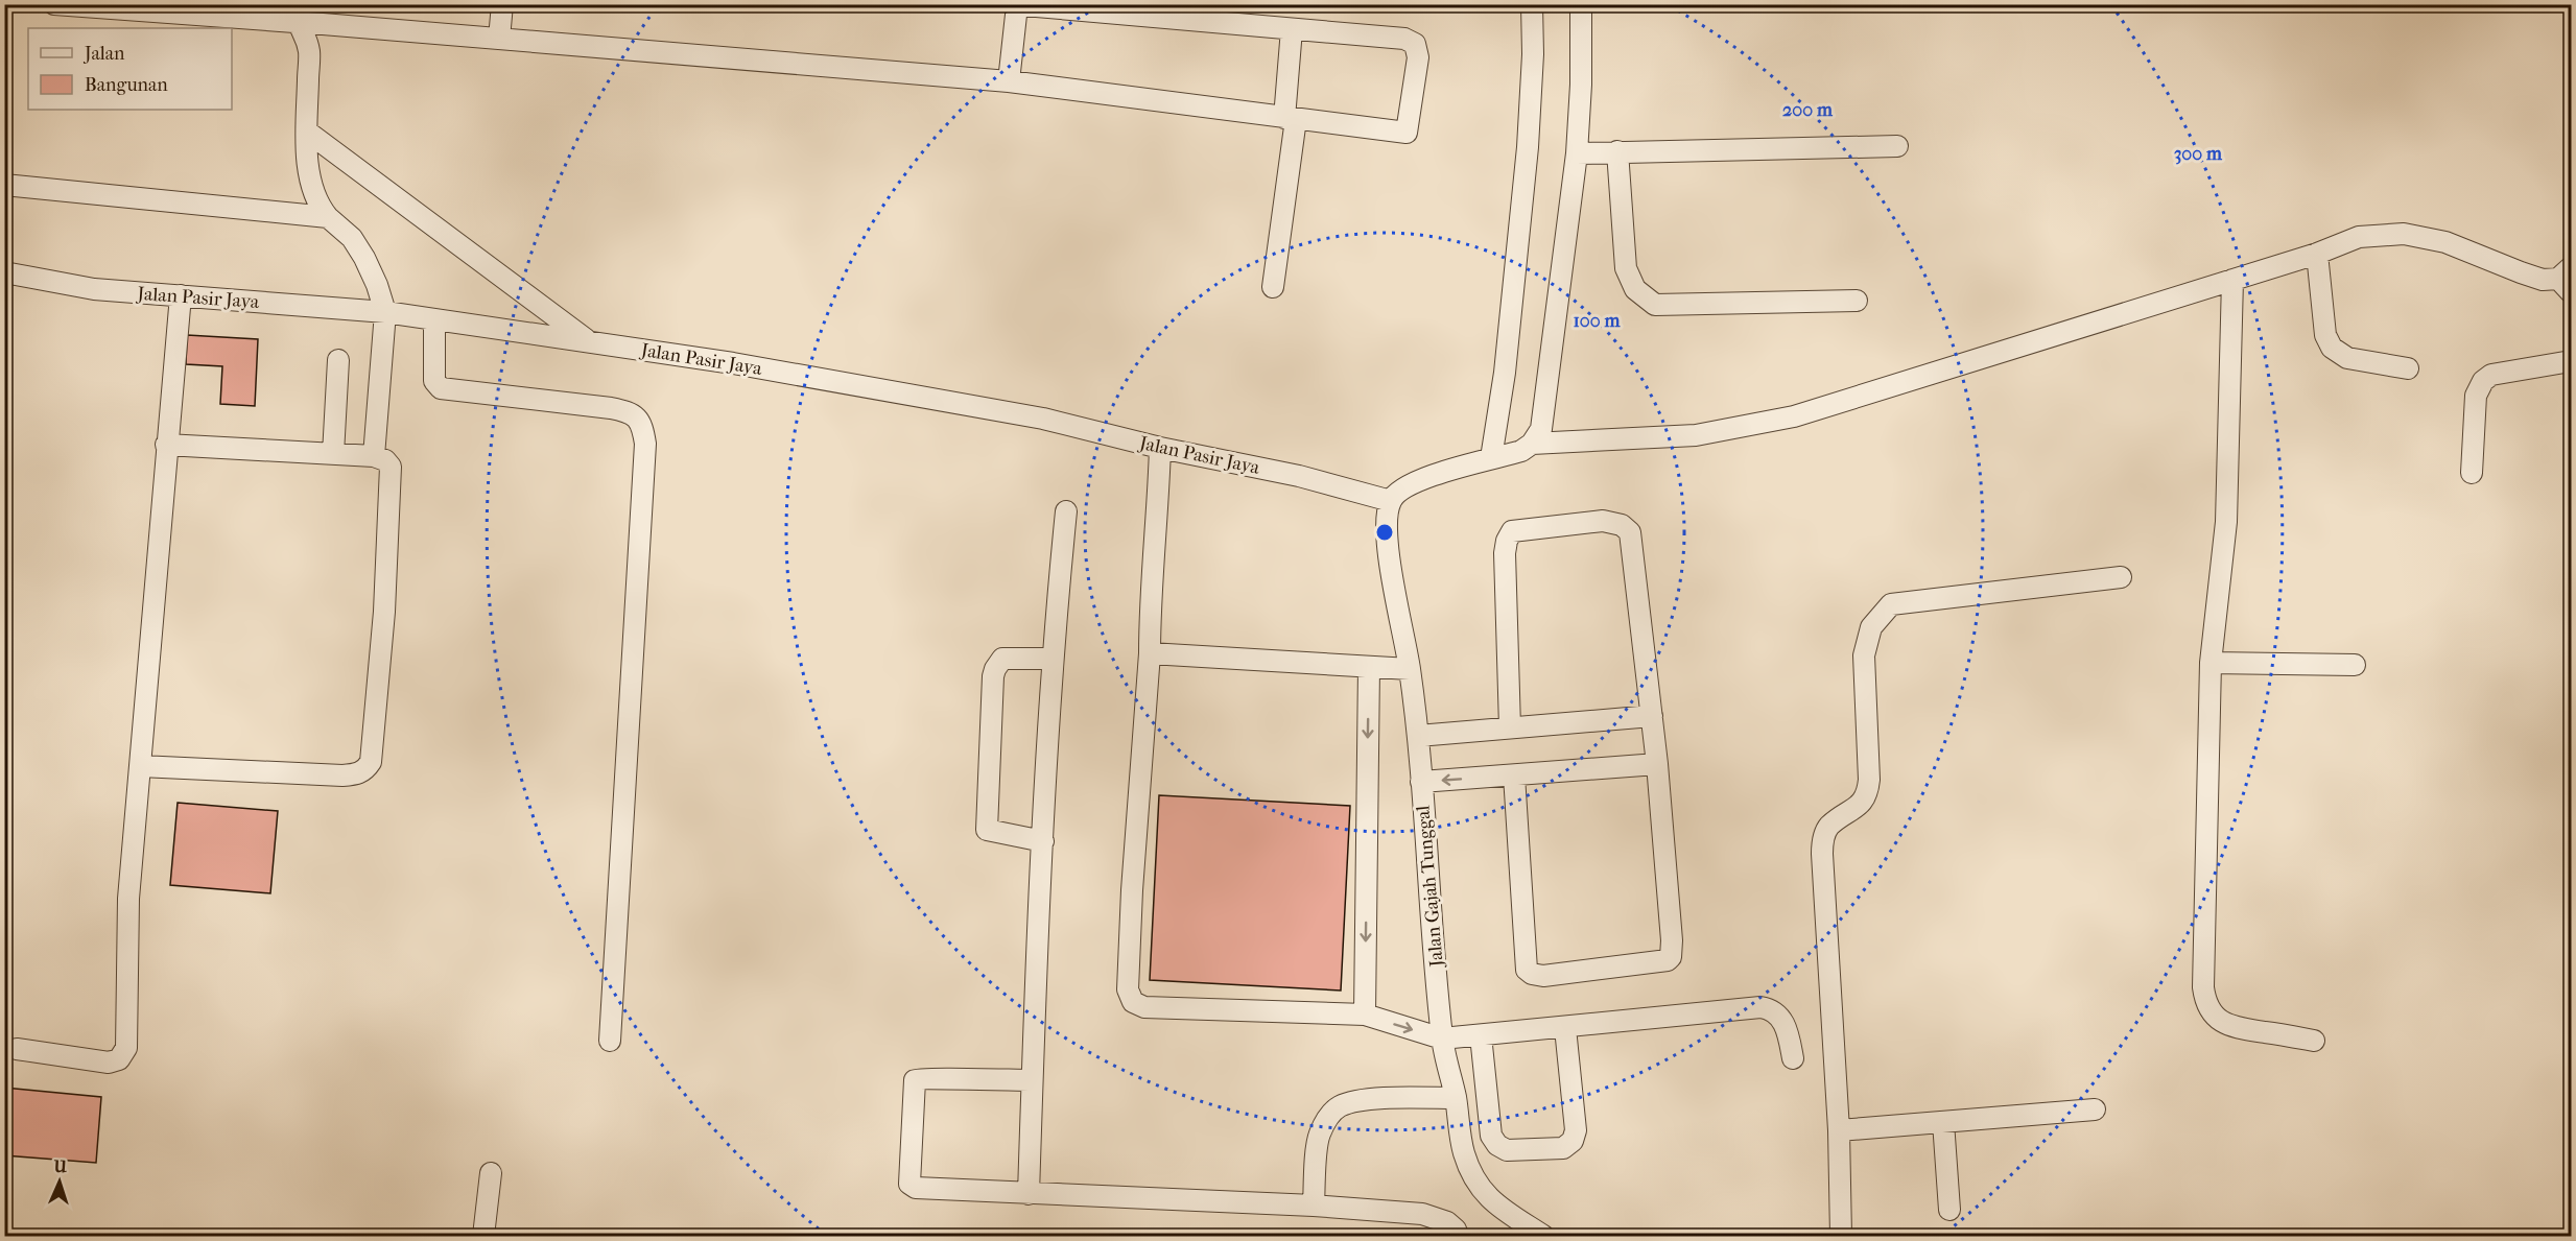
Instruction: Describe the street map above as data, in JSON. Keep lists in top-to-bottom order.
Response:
{
  "streets": {
    "street": ["Jalan Pasir Jaya", "Jalan Gajah Tunggal"]
  },
  "crossings": [
    ["Jalan Pasir Jaya", "Jalan Gajah Tunggal"]
  ],
  "legend": ["Jalan", "Bangunan"],
  "north": "top",
  "rings": ["200 m", "300 m", "100 m"]
}
